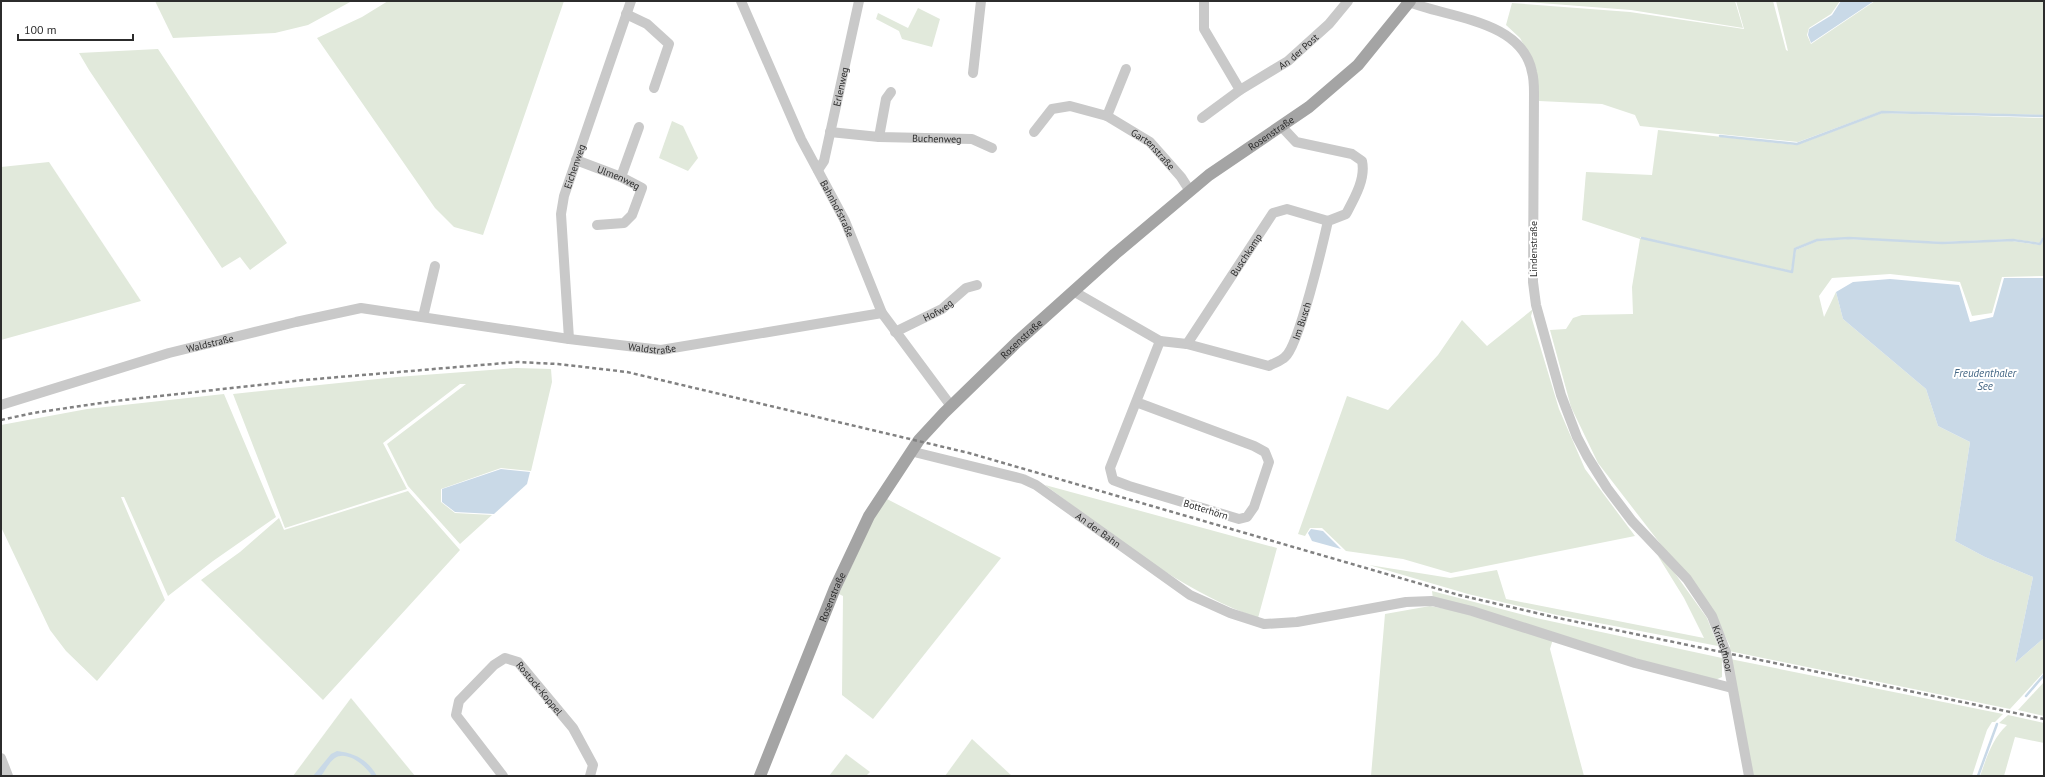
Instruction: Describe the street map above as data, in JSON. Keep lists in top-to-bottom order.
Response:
{
  "streets": {
    "main road": ["Rosenstraße"],
    "street": [
      "An der Post",
      "Erlenweg",
      "Buchenweg",
      "Gartenstraße",
      "Eichenweg",
      "Ulmenweg",
      "Bahnhofstraße",
      "Lindenstraße",
      "Buschkamp",
      "Hofweg",
      "Im Busch",
      "Waldstraße",
      "Botterhörn",
      "An der Bahn",
      "Krittelmoor",
      "Rostock-Koppel"
    ]
  },
  "crossings": [
    ["Erlenweg", "Buchenweg"],
    ["Erlenweg", "Bahnhofstraße"],
    ["Rosenstraße", "Gartenstraße"],
    ["Rosenstraße", "Bahnhofstraße"],
    ["Rosenstraße", "Lindenstraße"],
    ["Rosenstraße", "Im Busch"],
    ["Rosenstraße", "An der Bahn"],
    ["Eichenweg", "Ulmenweg"],
    ["Eichenweg", "Waldstraße"],
    ["Bahnhofstraße", "Hofweg"],
    ["Bahnhofstraße", "Waldstraße"],
    ["Lindenstraße", "Krittelmoor"],
    ["Buschkamp", "Im Busch"],
    ["Im Busch", "Botterhörn"],
    ["An der Bahn", "Krittelmoor"]
  ],
  "water": ["Freudenthaler See"],
  "scale_bar": "100 m"
}
